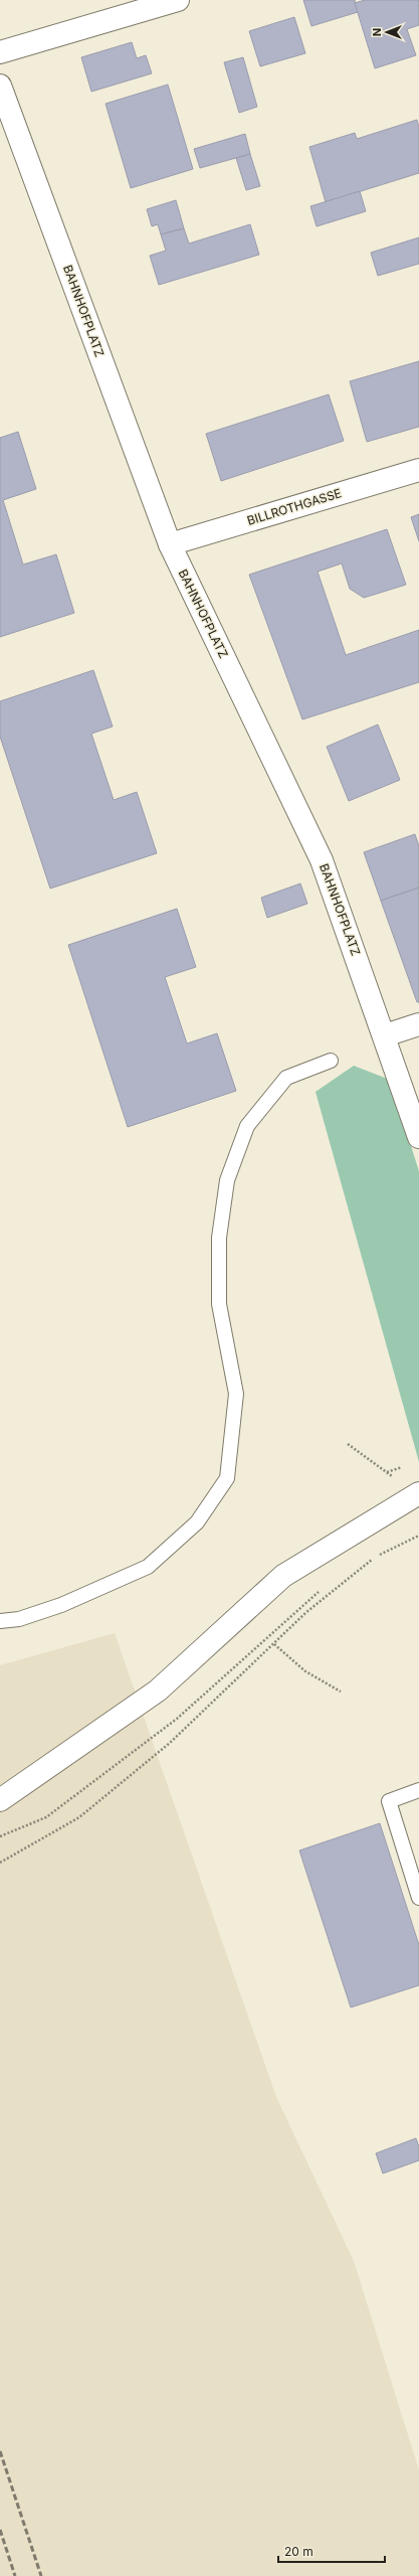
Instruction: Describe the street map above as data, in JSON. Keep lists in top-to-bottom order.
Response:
{
  "streets": {
    "street": ["BAHNHOFPLATZ", "BILLROTHGASSE"]
  },
  "crossings": [
    ["BAHNHOFPLATZ", "BILLROTHGASSE"]
  ],
  "scale_bar": "20 m",
  "north": "left"
}
